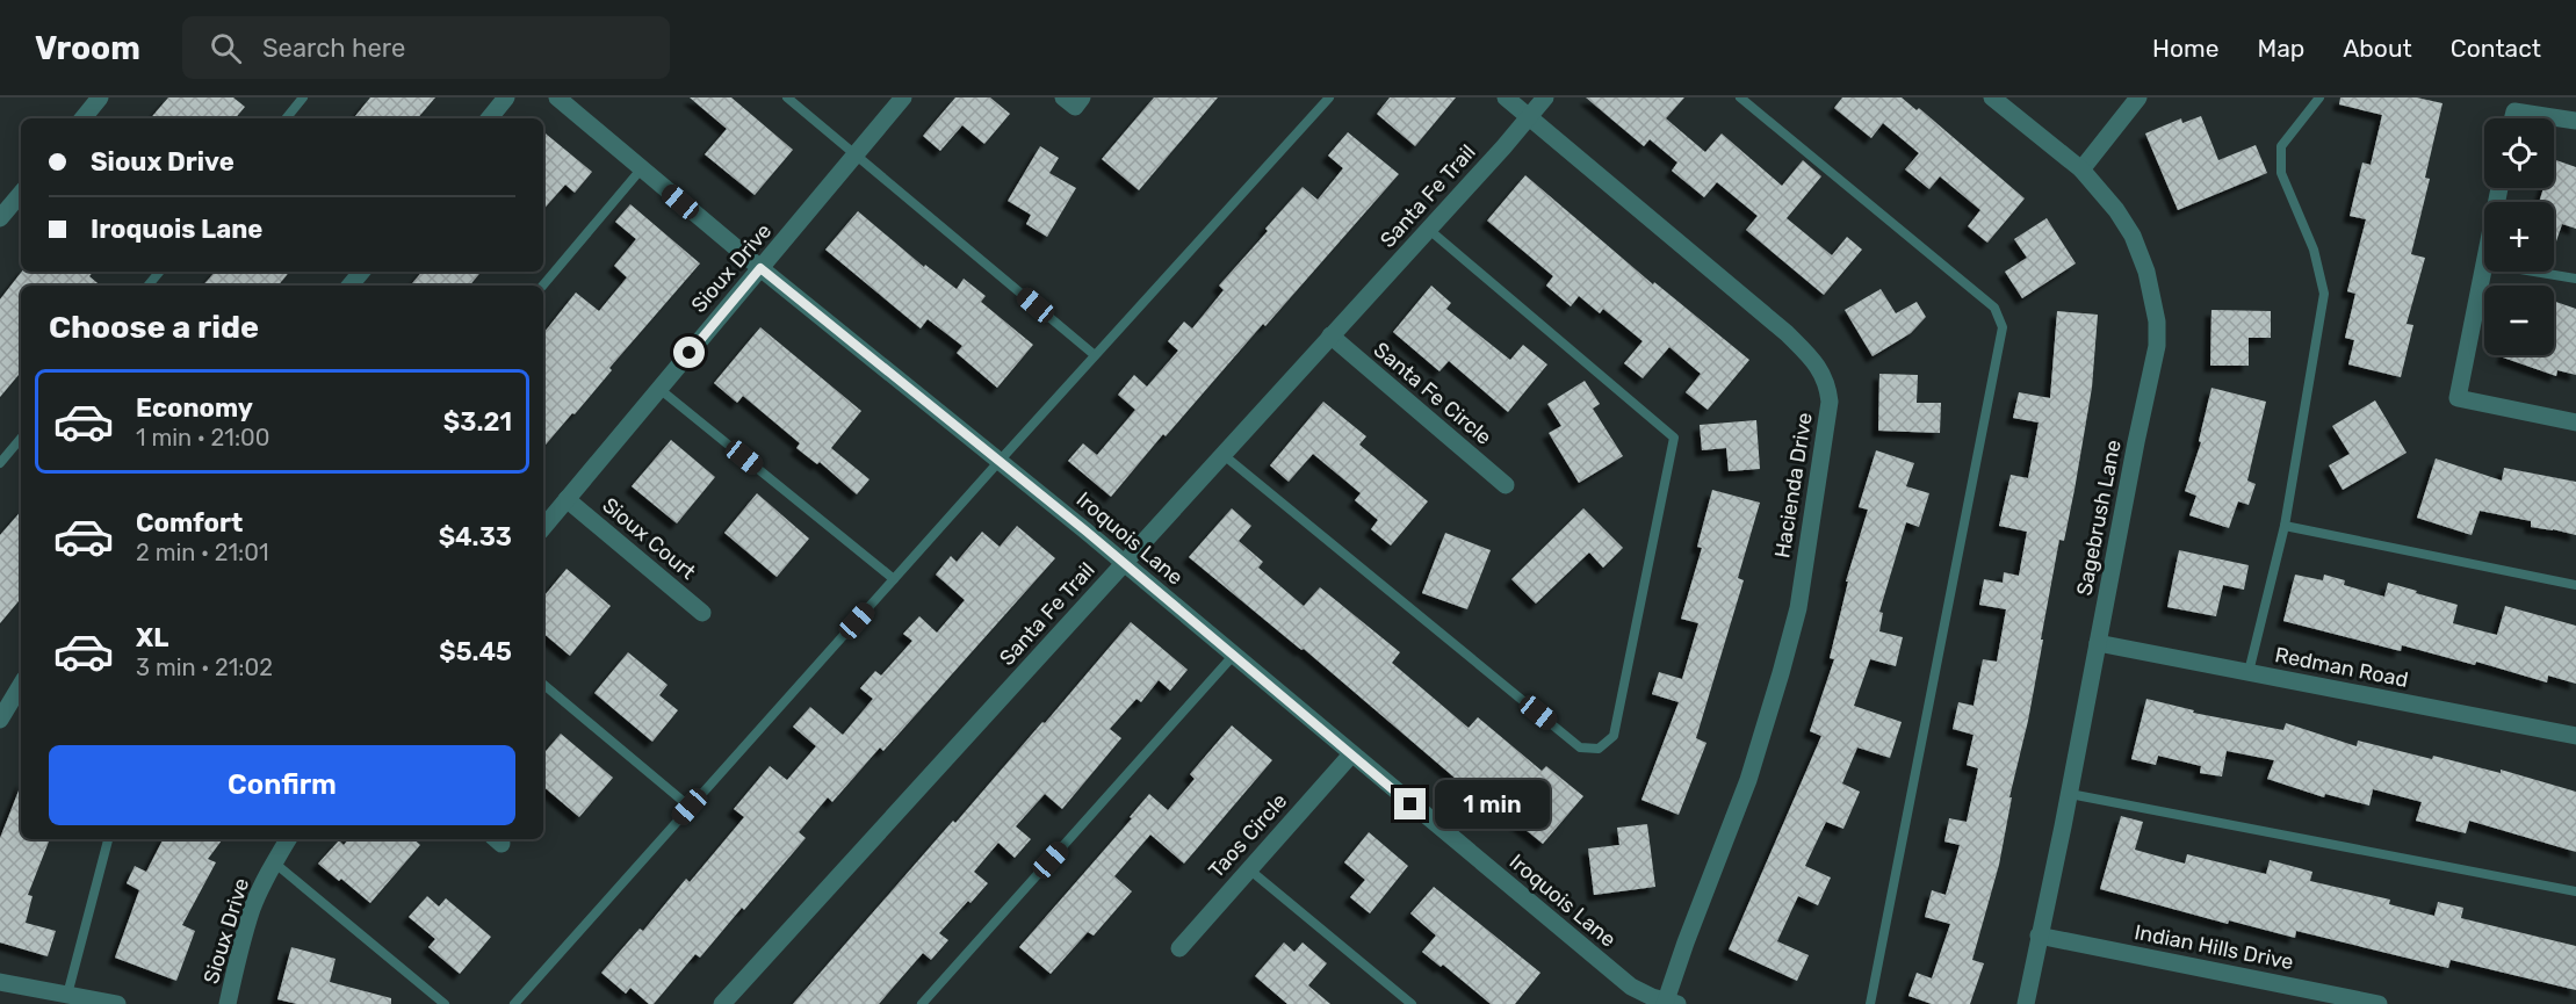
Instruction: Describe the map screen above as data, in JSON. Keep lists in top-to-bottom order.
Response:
{
  "streets": {
    "street": [
      "Santa Fe Trail",
      "Sioux Drive",
      "Santa Fe Circle",
      "Hacienda Drive",
      "Sagebrush Lane",
      "Sioux Court",
      "Iroquois Lane",
      "Redman Road",
      "Taos Circle",
      "Indian Hills Drive"
    ]
  },
  "crossings": [
    ["Santa Fe Trail", "Santa Fe Circle"],
    ["Santa Fe Trail", "Hacienda Drive"],
    ["Santa Fe Trail", "Iroquois Lane"],
    ["Sioux Drive", "Sioux Court"],
    ["Sioux Drive", "Iroquois Lane"],
    ["Hacienda Drive", "Iroquois Lane"],
    ["Sagebrush Lane", "Redman Road"],
    ["Sagebrush Lane", "Indian Hills Drive"],
    ["Iroquois Lane", "Taos Circle"]
  ],
  "page": {
    "header": "Vroom",
    "search": "Search here",
    "nav": [
      "Home",
      "Map",
      "About",
      "Contact"
    ],
    "map_buttons": ["+", "−"],
    "banner": ["Sioux Drive", "Iroquois Lane"],
    "heading": "Choose a ride",
    "list": [
      {
        "name": "Economy",
        "note": "1 min · 21:00",
        "value": "$3.21"
      },
      {
        "name": "Comfort",
        "note": "2 min · 21:01",
        "value": "$4.33"
      },
      {
        "name": "XL",
        "note": "3 min · 21:02",
        "value": "$5.45"
      }
    ],
    "buttons": "Confirm",
    "bubble": "1 min"
  }
}
